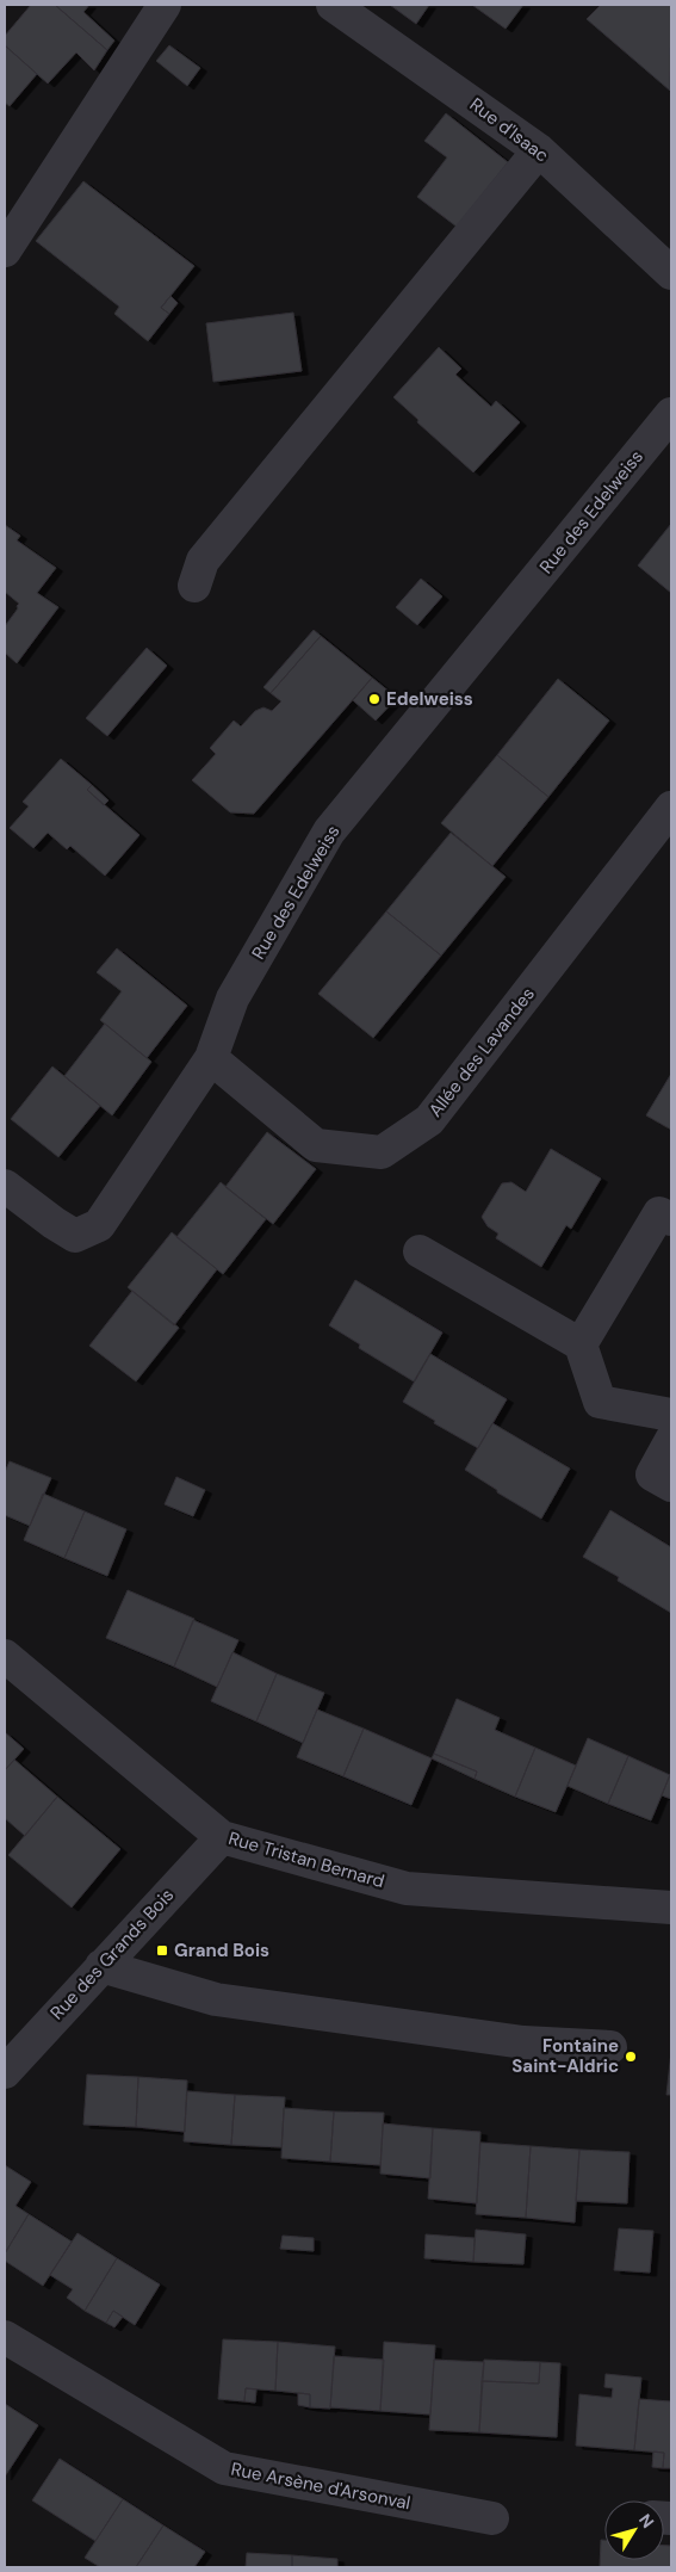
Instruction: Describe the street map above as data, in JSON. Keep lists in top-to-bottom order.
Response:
{
  "streets": {
    "street": [
      "Rue d'Isaac",
      "Rue des Edelweiss",
      "Allée des Lavandes",
      "Rue Tristan Bernard",
      "Rue des Grands Bois",
      "Rue Arsène d'Arsonval"
    ]
  },
  "crossings": [
    ["Rue des Edelweiss", "Allée des Lavandes"],
    ["Rue Tristan Bernard", "Rue des Grands Bois"]
  ],
  "places": {
    "other": ["Edelweiss", "Fontaine Saint-Aldric"],
    "transit": ["Grand Bois"]
  },
  "north": "top right"
}
